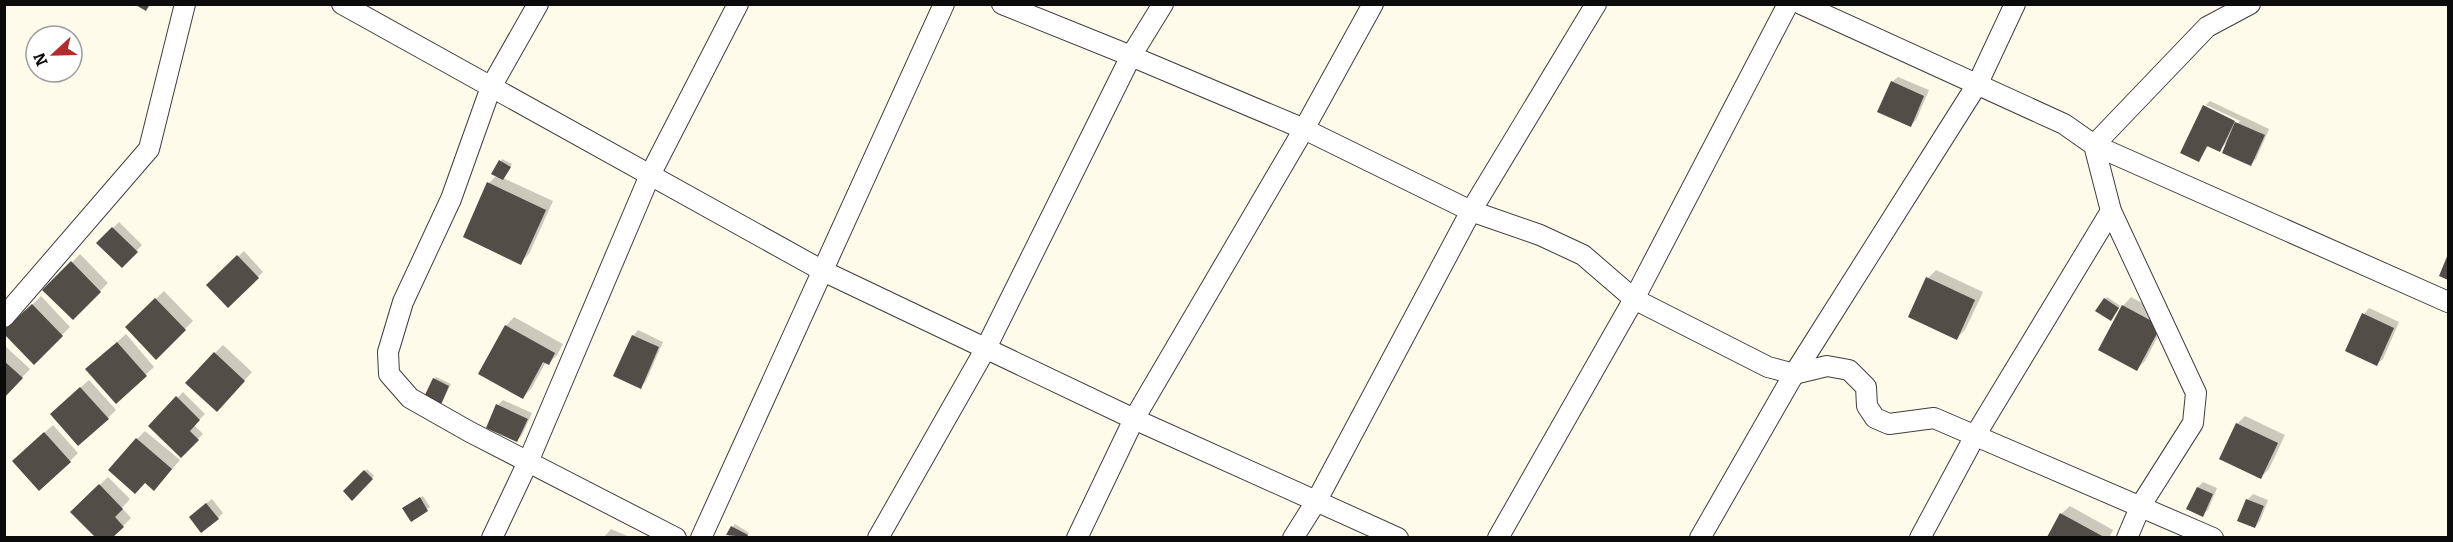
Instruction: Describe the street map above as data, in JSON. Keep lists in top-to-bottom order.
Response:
{
  "north": "left"
}
